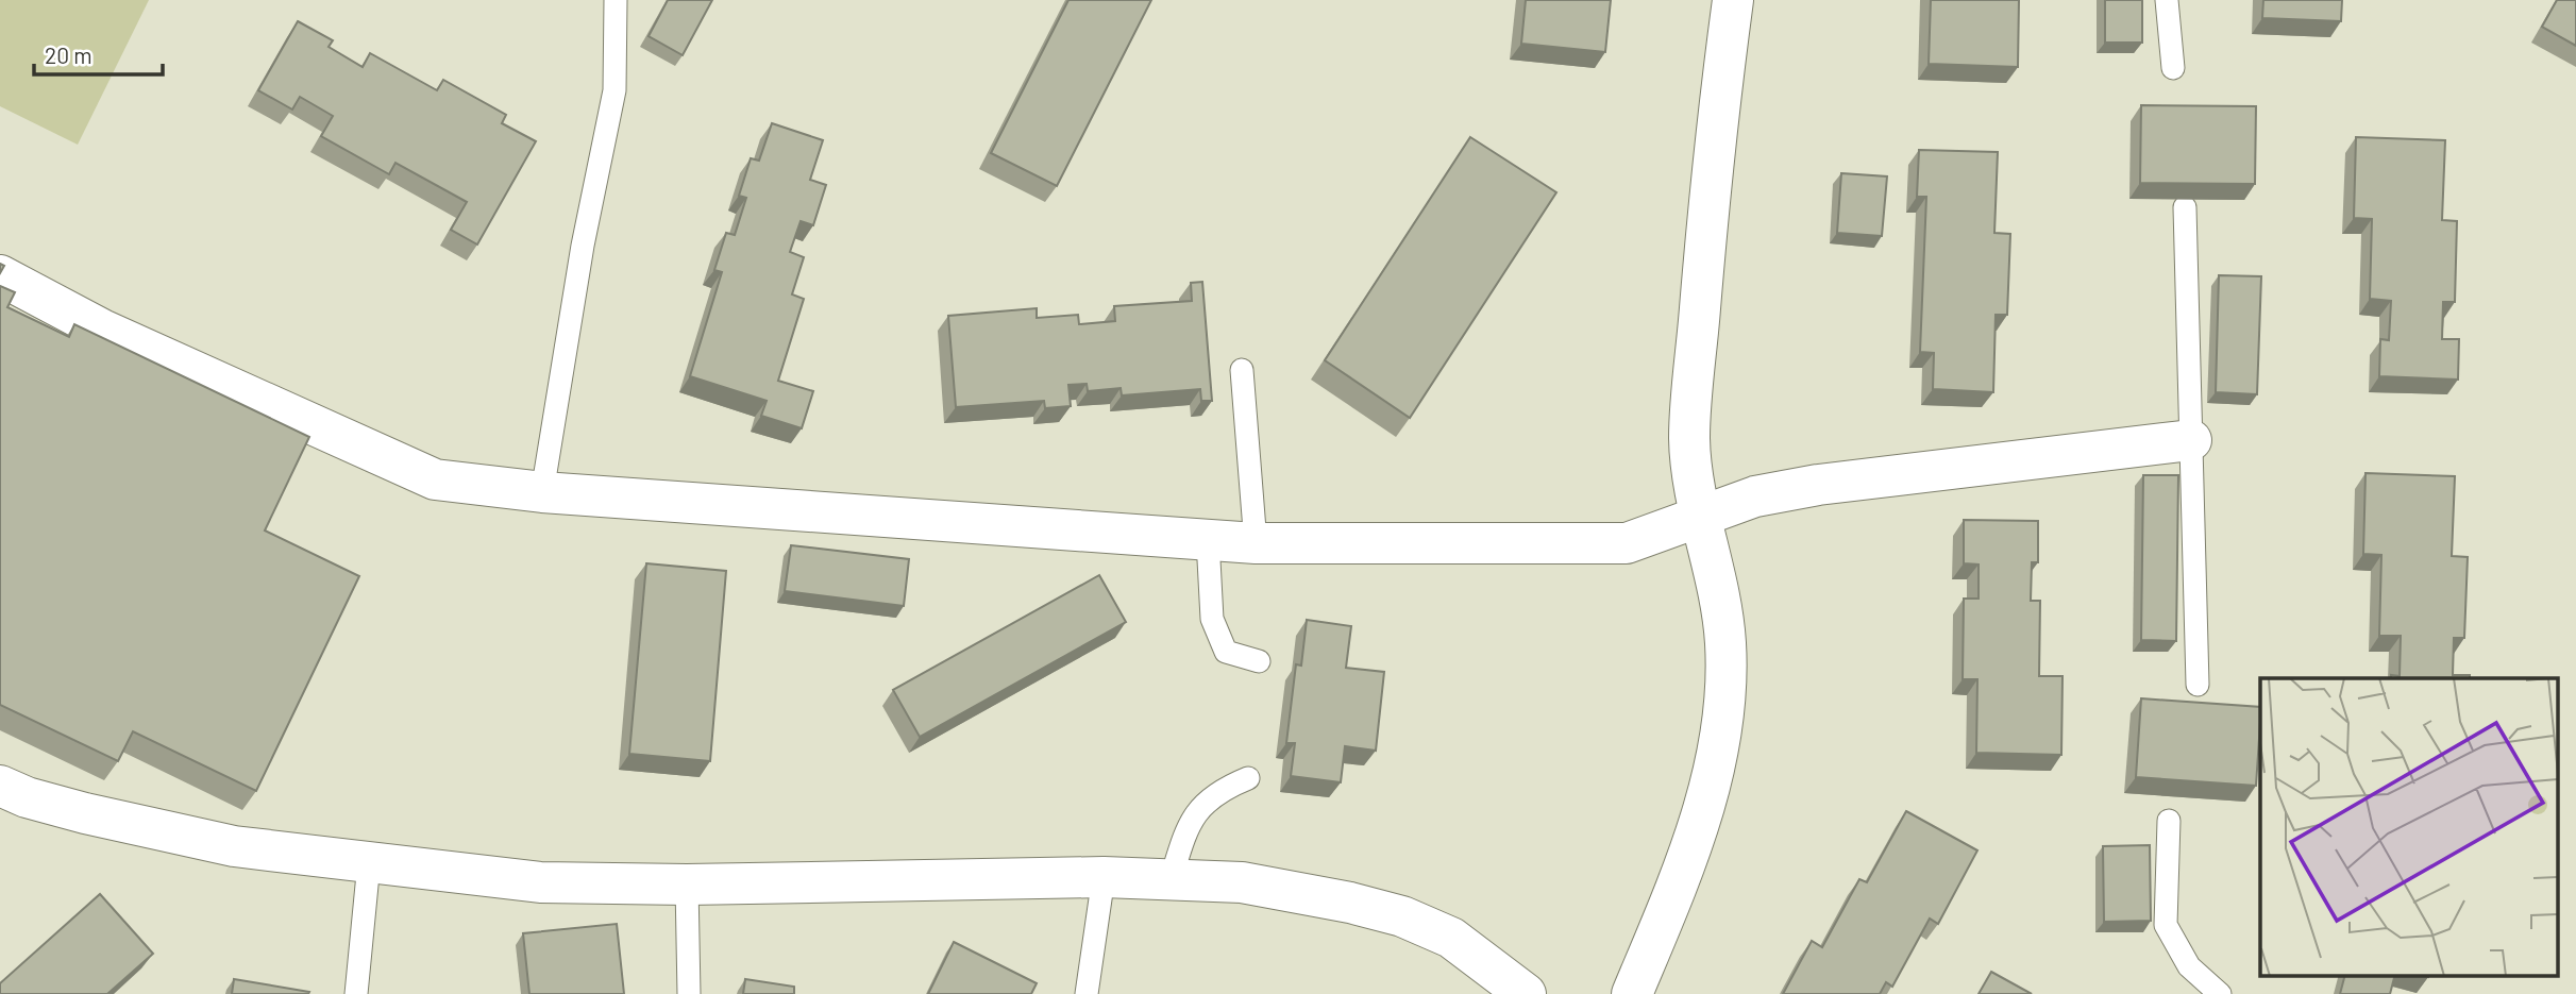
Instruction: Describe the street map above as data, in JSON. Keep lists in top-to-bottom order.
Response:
{
  "scale_bar": "20 m"
}
